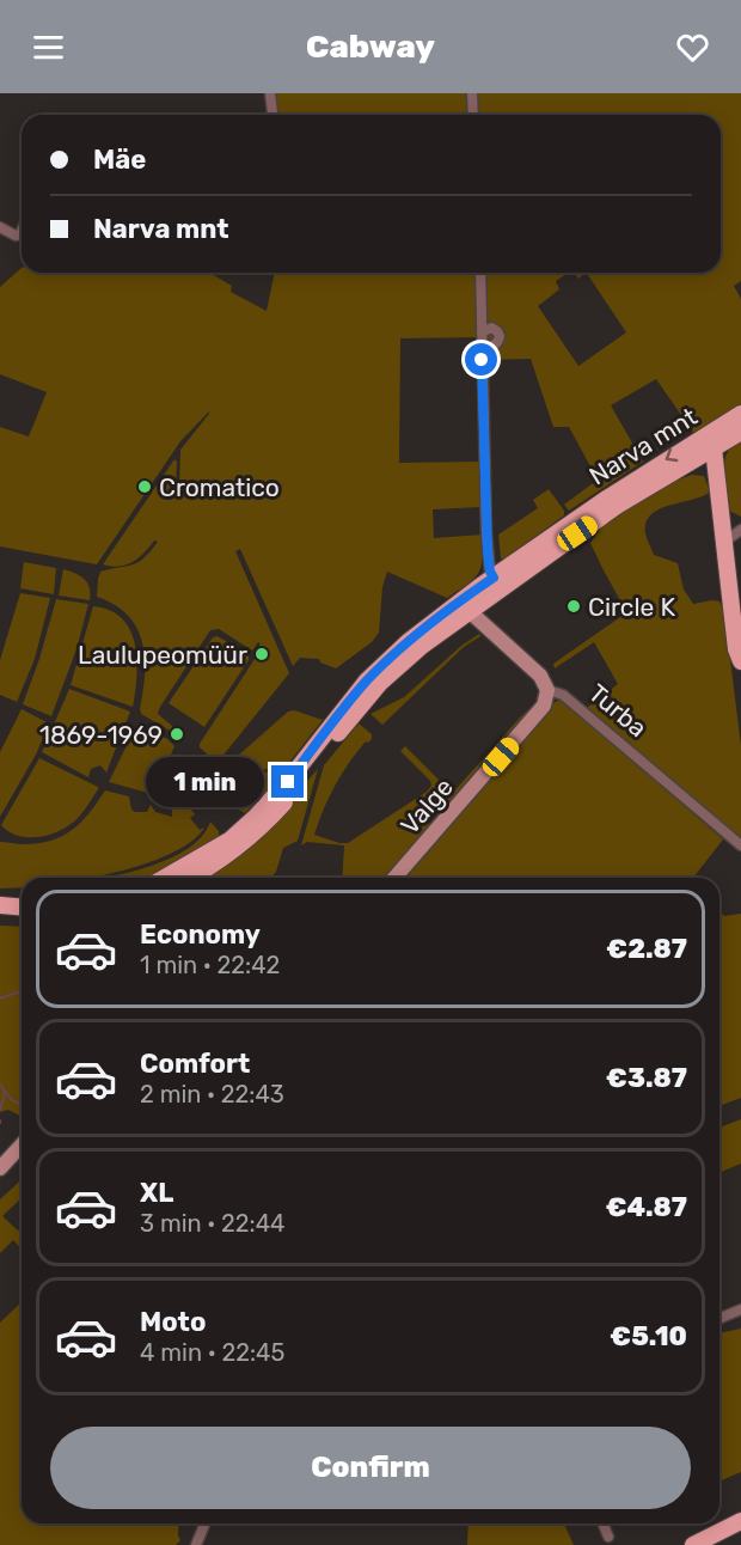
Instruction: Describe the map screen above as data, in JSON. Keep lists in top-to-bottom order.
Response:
{
  "streets": {
    "main road": ["Narva mnt"],
    "street": ["Turba", "Valge"]
  },
  "crossings": [
    ["Narva mnt", "Turba"],
    ["Turba", "Valge"]
  ],
  "places": [
    "Cromatico",
    "Circle K",
    "Laulupeomüür",
    "1869-1969"
  ],
  "page": {
    "header": "Cabway",
    "banner": ["Mäe", "Narva mnt"],
    "bubble": "1 min",
    "list": [
      {
        "name": "Economy",
        "note": "1 min · 22:42",
        "value": "€2.87"
      },
      {
        "name": "Comfort",
        "note": "2 min · 22:43",
        "value": "€3.87"
      },
      {
        "name": "XL",
        "note": "3 min · 22:44",
        "value": "€4.87"
      },
      {
        "name": "Moto",
        "note": "4 min · 22:45",
        "value": "€5.10"
      }
    ],
    "buttons": "Confirm"
  }
}
